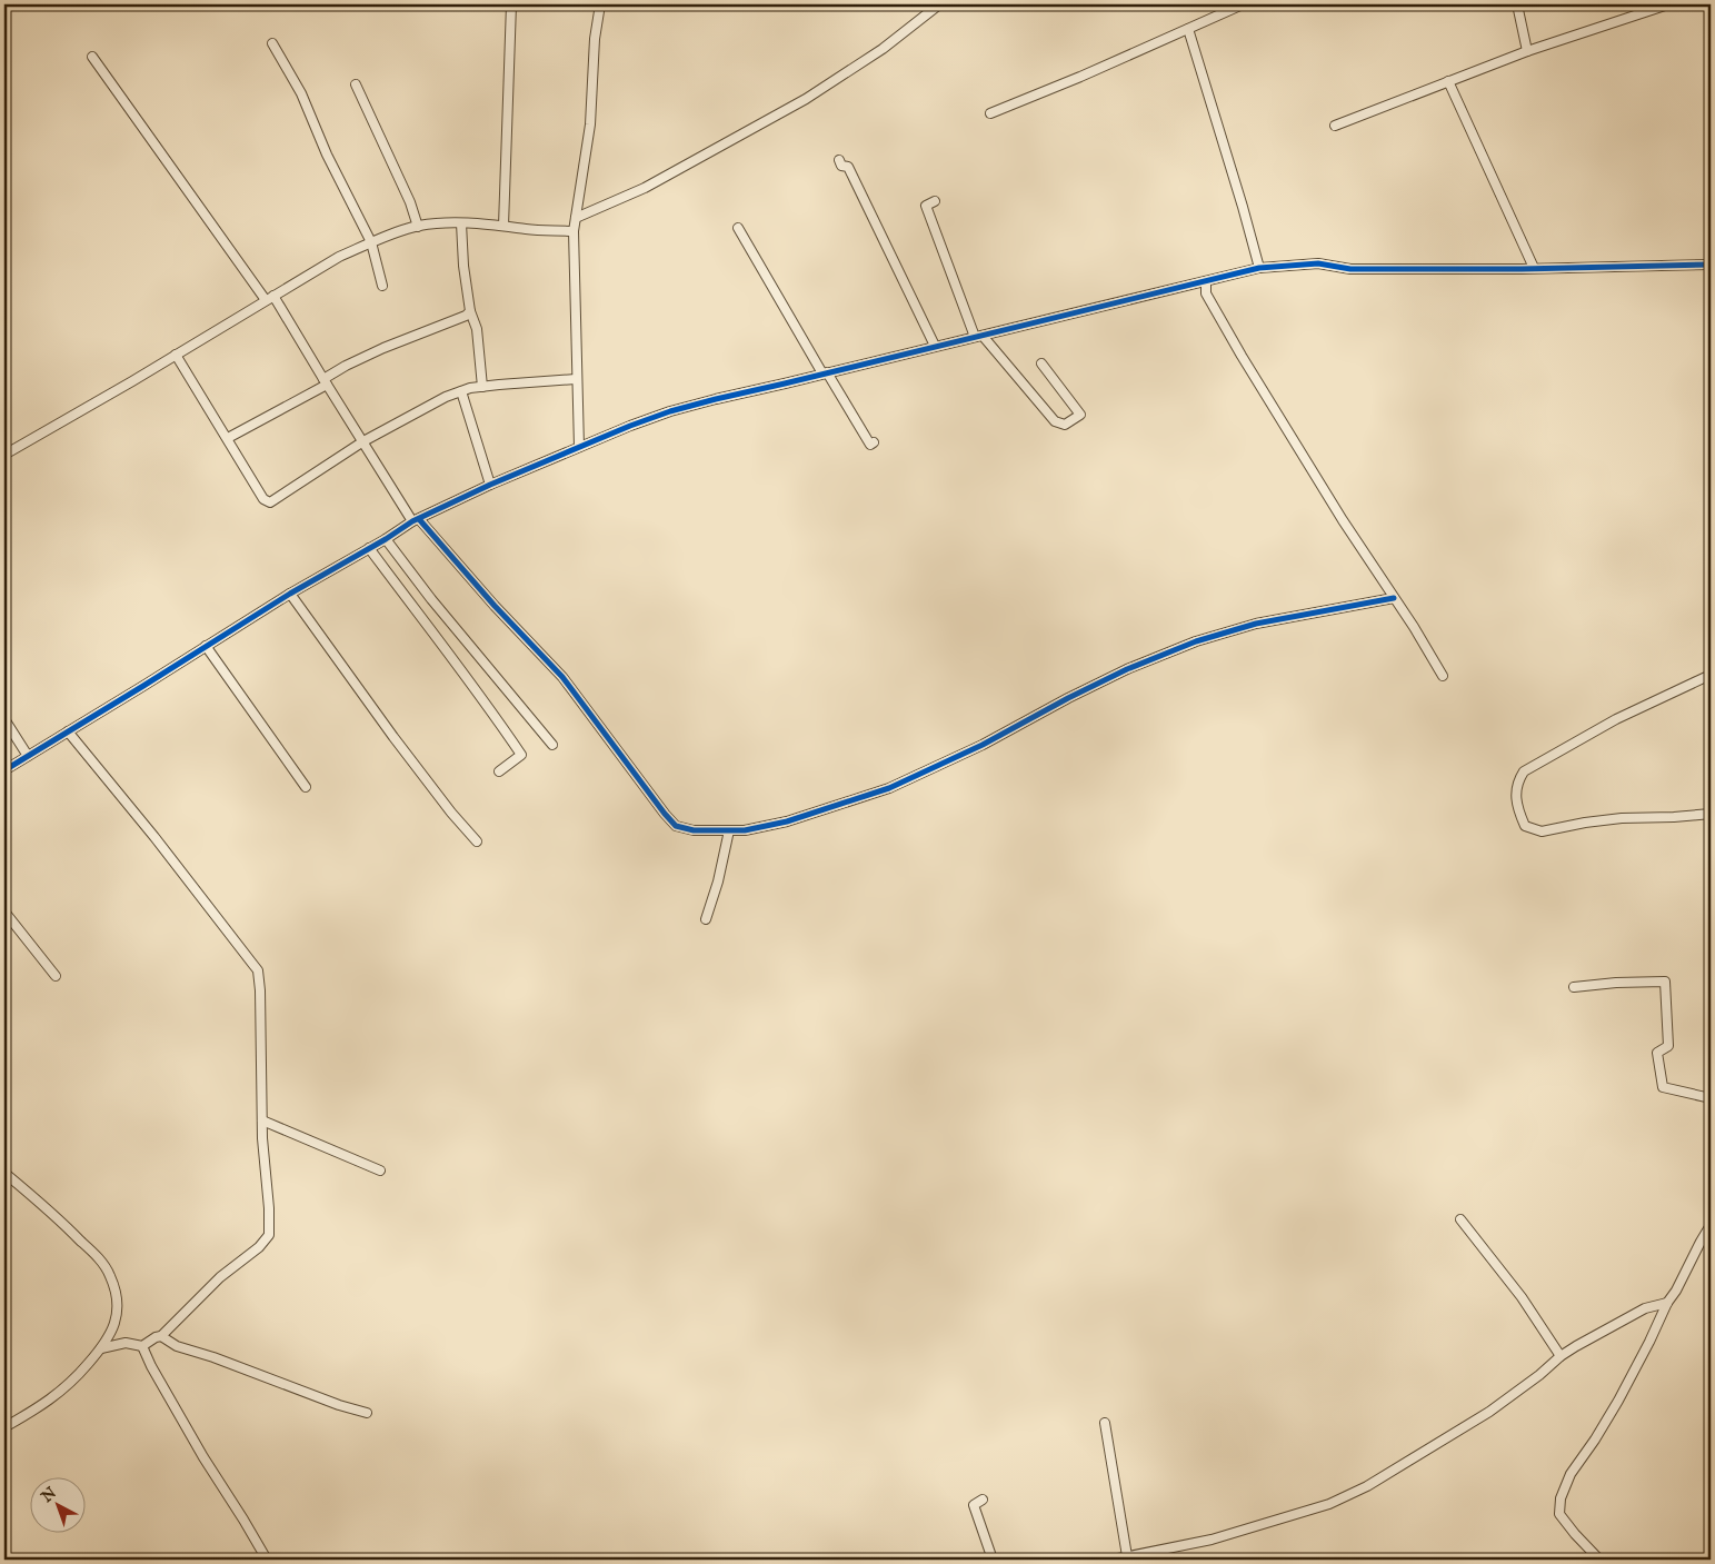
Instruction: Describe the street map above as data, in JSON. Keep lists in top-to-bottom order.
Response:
{
  "north": "top left"
}
